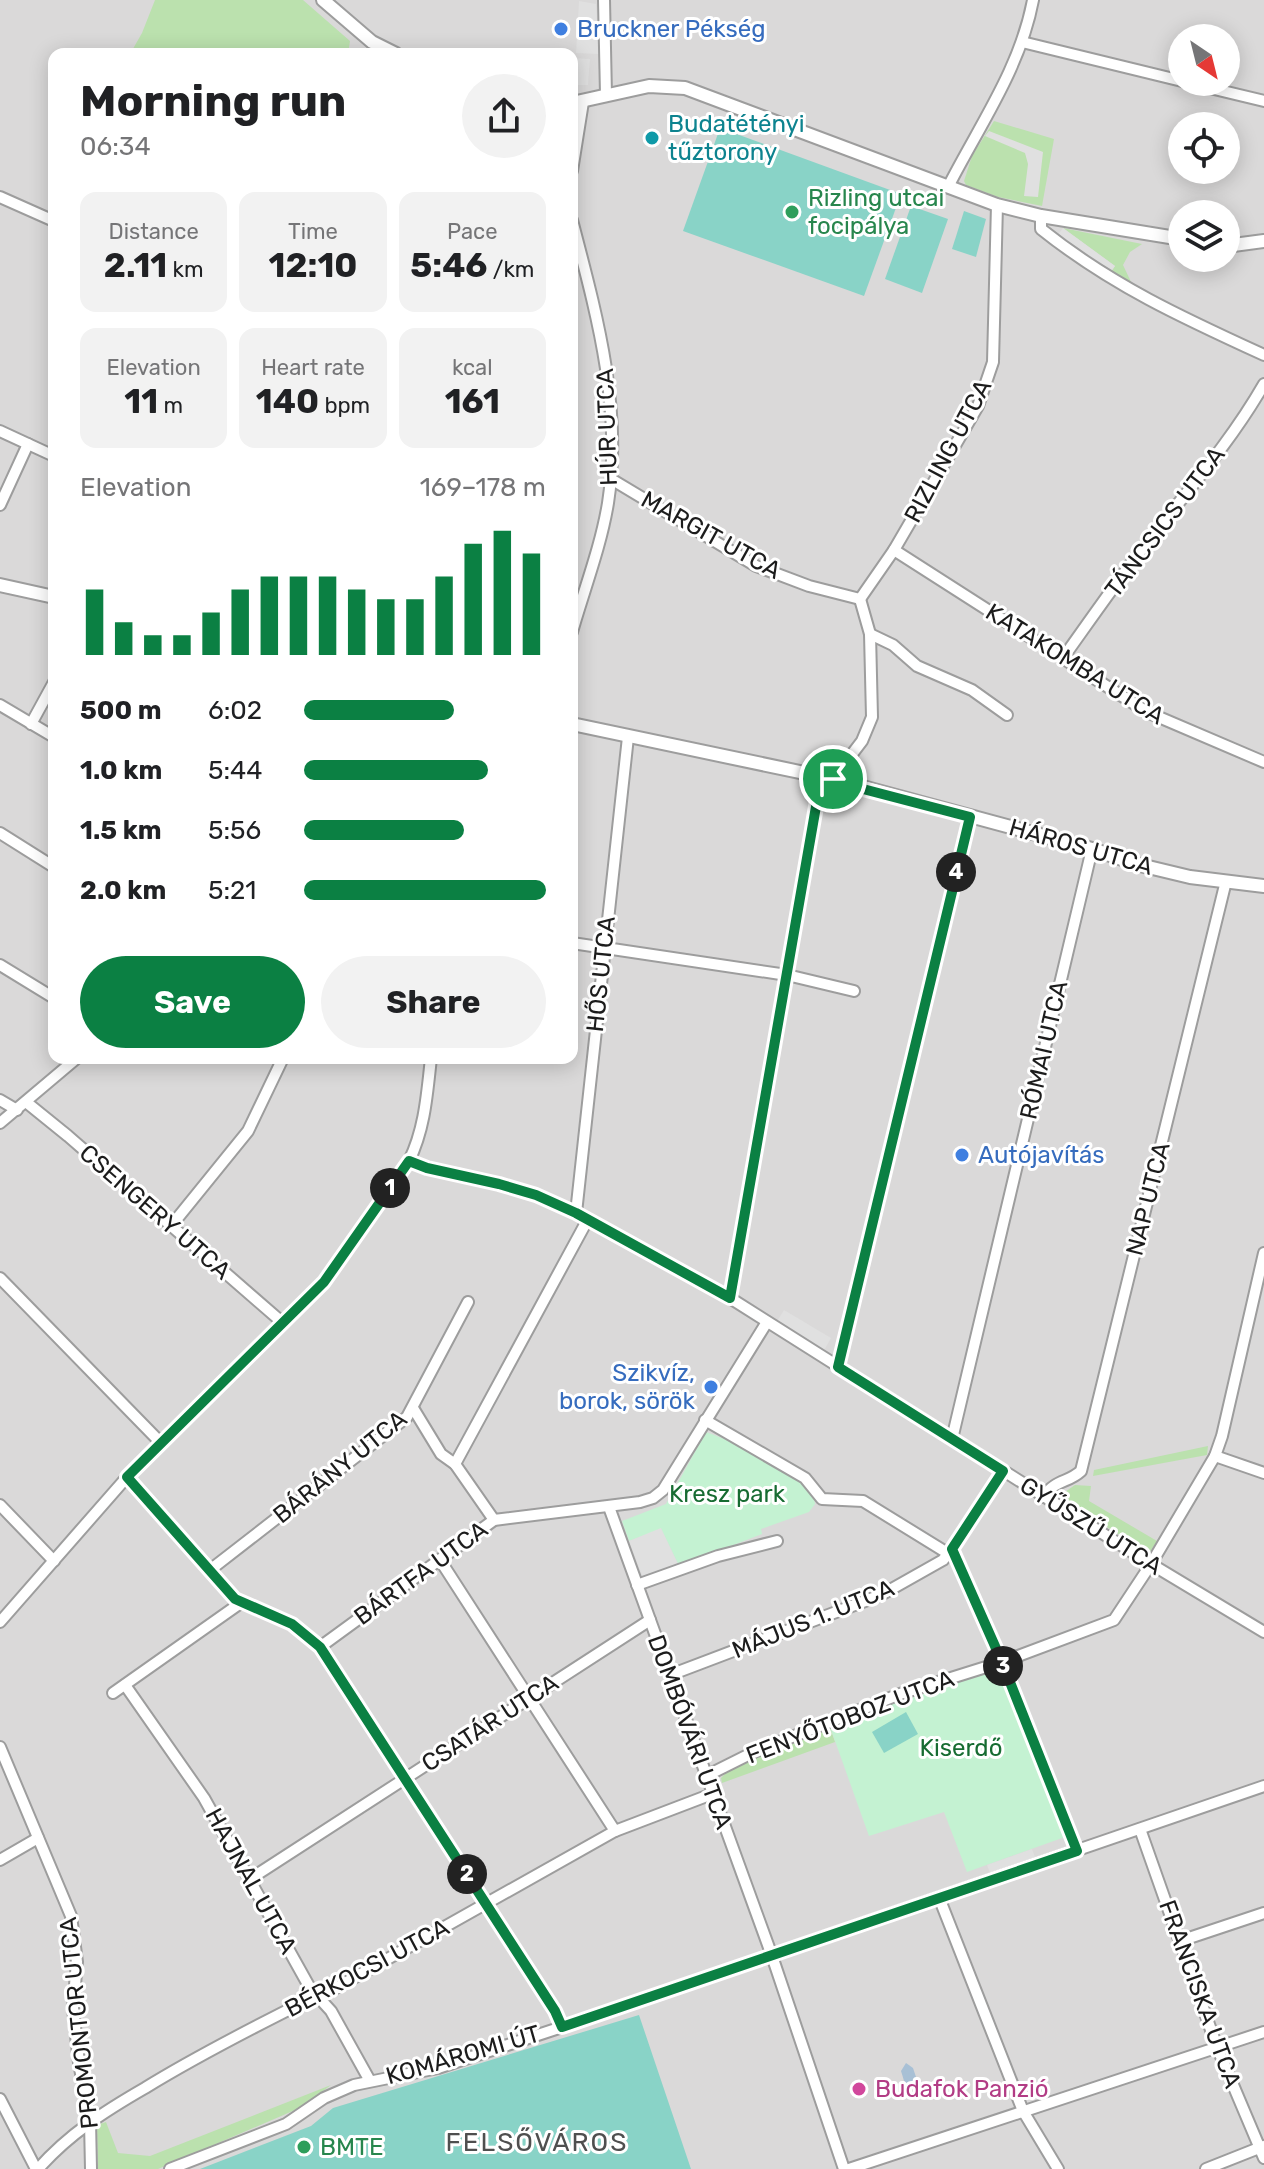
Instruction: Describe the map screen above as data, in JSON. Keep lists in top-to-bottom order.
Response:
{
  "streets": {
    "street": [
      "HÚR UTCA",
      "RIZLING UTCA",
      "TÁNCSICS UTCA",
      "MARGIT UTCA",
      "KATAKOMBA UTCA",
      "HÁROS UTCA",
      "HŐS UTCA",
      "RÓMAI UTCA",
      "NAP UTCA",
      "CSENGERY UTCA",
      "BÁRÁNY UTCA",
      "GYŰSZŰ UTCA",
      "BÁRTFA UTCA",
      "MÁJUS 1. UTCA",
      "FENYŐTOBOZ UTCA",
      "CSATÁR UTCA",
      "DOMBÓVÁRI UTCA",
      "HAJNAL UTCA",
      "BÉRKOCSI UTCA",
      "FRANCISKA UTCA",
      "PROMONTOR UTCA",
      "KOMÁROMI ÚT"
    ]
  },
  "crossings": [
    ["HÚR UTCA", "MARGIT UTCA"],
    ["RIZLING UTCA", "KATAKOMBA UTCA"],
    ["TÁNCSICS UTCA", "KATAKOMBA UTCA"],
    ["HÁROS UTCA", "HŐS UTCA"],
    ["HÁROS UTCA", "RÓMAI UTCA"],
    ["HÁROS UTCA", "NAP UTCA"],
    ["HŐS UTCA", "GYŰSZŰ UTCA"],
    ["RÓMAI UTCA", "GYŰSZŰ UTCA"],
    ["NAP UTCA", "GYŰSZŰ UTCA"],
    ["GYŰSZŰ UTCA", "BÁRTFA UTCA"],
    ["GYŰSZŰ UTCA", "MÁJUS 1. UTCA"],
    ["GYŰSZŰ UTCA", "FENYŐTOBOZ UTCA"],
    ["BÁRTFA UTCA", "DOMBÓVÁRI UTCA"],
    ["MÁJUS 1. UTCA", "DOMBÓVÁRI UTCA"],
    ["FENYŐTOBOZ UTCA", "DOMBÓVÁRI UTCA"],
    ["CSATÁR UTCA", "DOMBÓVÁRI UTCA"],
    ["CSATÁR UTCA", "HAJNAL UTCA"],
    ["DOMBÓVÁRI UTCA", "BÉRKOCSI UTCA"],
    ["DOMBÓVÁRI UTCA", "KOMÁROMI ÚT"],
    ["HAJNAL UTCA", "BÉRKOCSI UTCA"],
    ["HAJNAL UTCA", "KOMÁROMI ÚT"],
    ["BÉRKOCSI UTCA", "PROMONTOR UTCA"],
    ["FRANCISKA UTCA", "KOMÁROMI ÚT"]
  ],
  "districts": ["FELSŐVÁROS"],
  "parks": ["Kresz park", "Kiserdő"],
  "places": [
    "Bruckner Pékség",
    "Budatétényi tűztorony",
    "Rizling utcai focipálya",
    "Autójavítás",
    "Szikvíz, borok, sörök",
    "Budafok Panzió",
    "BMTE"
  ],
  "north": "bottom right",
  "page": {
    "heading": ["Morning run", "06:34"],
    "stats": [
      ["Distance", "2.11 km"],
      ["Time", "12:10"],
      ["Pace", "5:46 /km"],
      ["Elevation", "11 m"],
      ["Heart rate", "140 bpm"],
      ["kcal", "161"]
    ],
    "chart": ["Elevation", "169–178 m"],
    "list": [
      {
        "name": "500 m",
        "note": "6:02"
      },
      {
        "name": "1.0 km",
        "note": "5:44"
      },
      {
        "name": "1.5 km",
        "note": "5:56"
      },
      {
        "name": "2.0 km",
        "note": "5:21"
      }
    ],
    "pins": [
      "4",
      "1",
      "3",
      "2"
    ],
    "buttons": ["Save", "Share"]
  }
}
